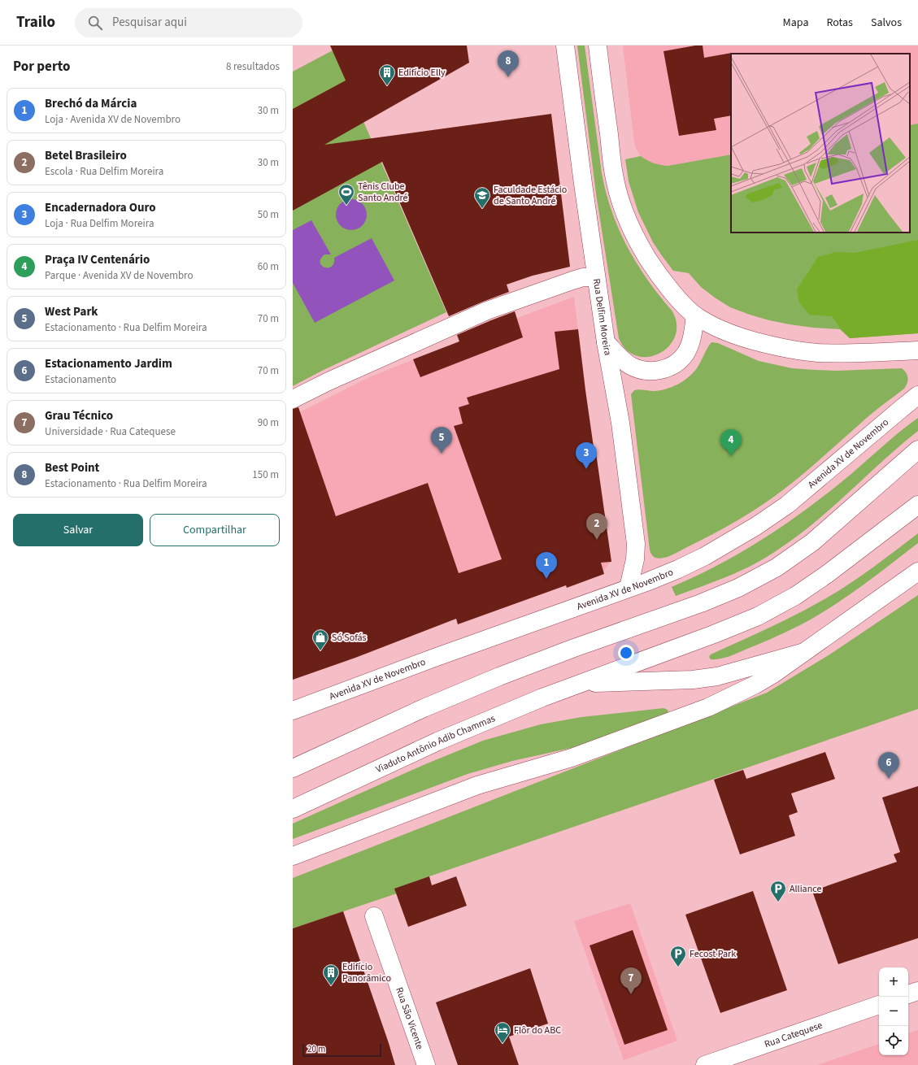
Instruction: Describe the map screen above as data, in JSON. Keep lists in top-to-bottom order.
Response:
{
  "streets": {
    "main road": [
      "Rua Delfim Moreira",
      "Avenida XV de Novembro",
      "Viaduto Antônio Adib Chammas",
      "Rua São Vicente",
      "Rua Catequese"
    ]
  },
  "crossings": [
    ["Rua Delfim Moreira", "Avenida XV de Novembro"]
  ],
  "places": {
    "building": ["Edifício Elly", "Edifício Panorâmico"],
    "sports": ["Tênis Clube Santo André"],
    "school or university": ["Faculdade Estácio de Santo André"],
    "shop": ["Só Sofás"],
    "parking": ["Alliance", "Fecost Park"],
    "hotel": ["Flôr do ABC"]
  },
  "scale_bar": "20 m",
  "page": {
    "header": "Trailo",
    "search": "Pesquisar aqui",
    "nav": ["Mapa", "Rotas", "Salvos"],
    "heading": ["Por perto", "8 resultados"],
    "pins": [
      "8",
      "5",
      "4",
      "3",
      "2",
      "1",
      "6",
      "7"
    ],
    "list": [
      {
        "mark": "1",
        "name": "Brechó da Márcia",
        "note": "Loja · Avenida XV de Novembro",
        "value": "30 m"
      },
      {
        "mark": "2",
        "name": "Betel Brasileiro",
        "note": "Escola · Rua Delfim Moreira",
        "value": "30 m"
      },
      {
        "mark": "3",
        "name": "Encadernadora Ouro",
        "note": "Loja · Rua Delfim Moreira",
        "value": "50 m"
      },
      {
        "mark": "4",
        "name": "Praça IV Centenário",
        "note": "Parque · Avenida XV de Novembro",
        "value": "60 m"
      },
      {
        "mark": "5",
        "name": "West Park",
        "note": "Estacionamento · Rua Delfim Moreira",
        "value": "70 m"
      },
      {
        "mark": "6",
        "name": "Estacionamento Jardim",
        "note": "Estacionamento",
        "value": "70 m"
      },
      {
        "mark": "7",
        "name": "Grau Técnico",
        "note": "Universidade · Rua Catequese",
        "value": "90 m"
      },
      {
        "mark": "8",
        "name": "Best Point",
        "note": "Estacionamento · Rua Delfim Moreira",
        "value": "150 m"
      }
    ],
    "buttons": ["Salvar", "Compartilhar"],
    "map_buttons": ["+", "−"],
    "scale": "20 m"
  }
}
